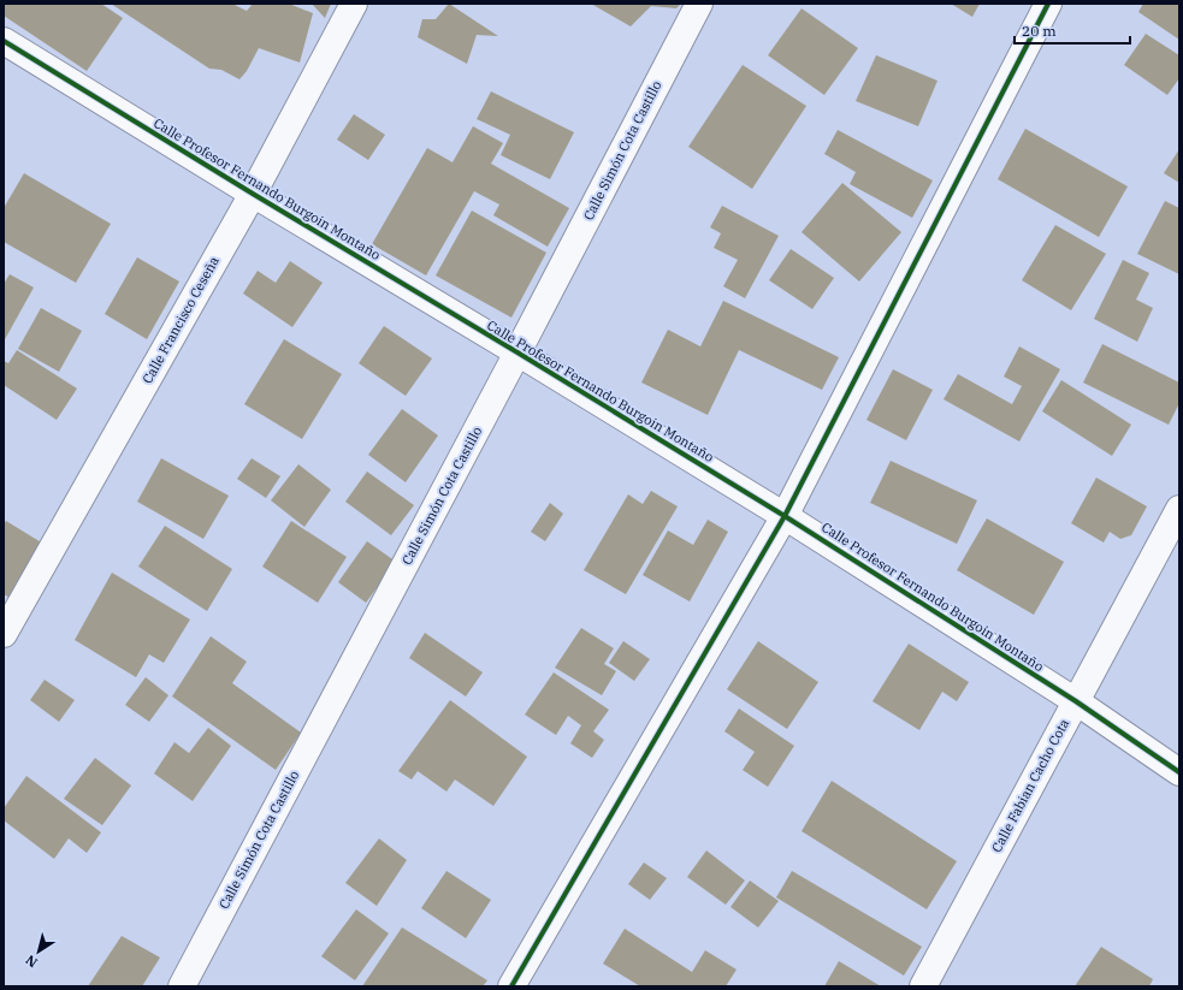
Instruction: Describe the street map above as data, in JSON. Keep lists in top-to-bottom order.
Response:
{
  "streets": {
    "street": [
      "Calle Simón Cota Castillo",
      "Calle Profesor Fernando Burgoin Montaño",
      "Calle Francisco Ceseña",
      "Calle Fabian Cacho Cota"
    ]
  },
  "crossings": [
    ["Calle Simón Cota Castillo", "Calle Profesor Fernando Burgoin Montaño"],
    ["Calle Profesor Fernando Burgoin Montaño", "Calle Francisco Ceseña"],
    ["Calle Profesor Fernando Burgoin Montaño", "Calle Fabian Cacho Cota"]
  ],
  "scale_bar": "20 m",
  "north": "bottom left"
}
